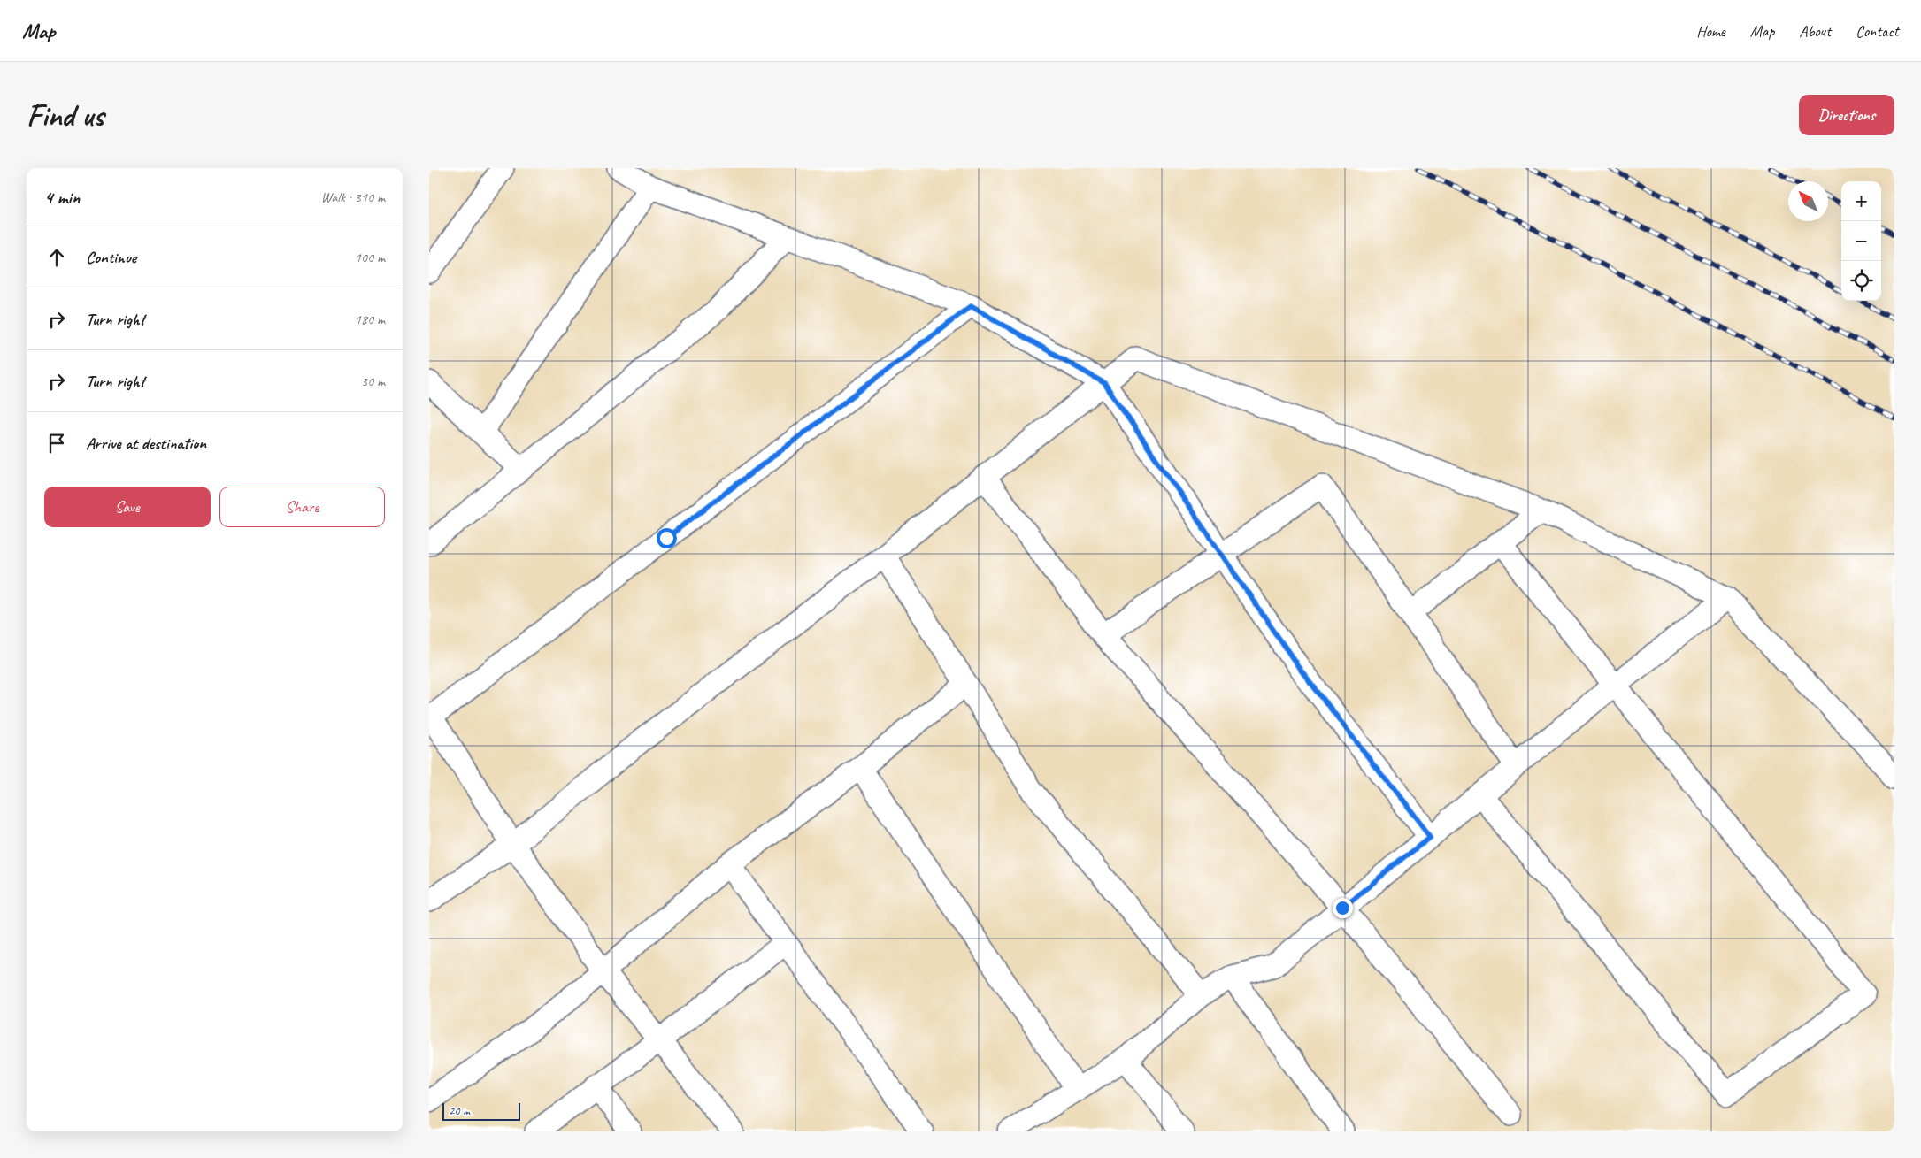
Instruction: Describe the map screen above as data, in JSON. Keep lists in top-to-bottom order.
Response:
{
  "scale_bar": "20 m",
  "north": "top left",
  "page": {
    "header": "Map",
    "nav": [
      "Home",
      "Map",
      "About",
      "Contact"
    ],
    "buttons": [
      "Directions",
      ["Save", "Share"]
    ],
    "title": "Find us",
    "heading": ["4 min", "Walk · 310 m"],
    "map_buttons": ["+", "−"],
    "list": [
      ["Continue", "100 m"],
      ["Turn right", "180 m"],
      ["Turn right", "30 m"],
      "Arrive at destination"
    ],
    "scale": "20 m"
  }
}
